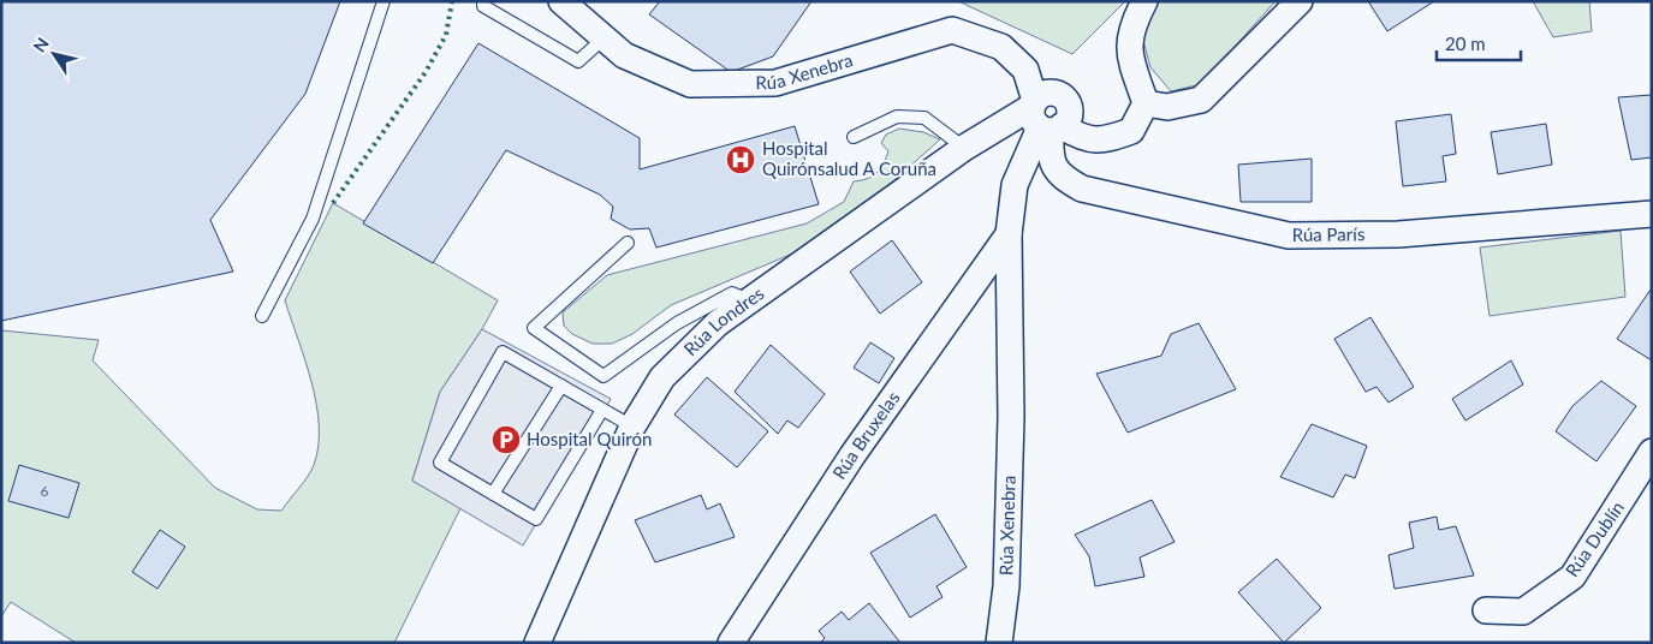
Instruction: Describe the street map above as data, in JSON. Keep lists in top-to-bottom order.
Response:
{
  "streets": {
    "street": [
      "Rúa Xenebra",
      "Rúa París",
      "Rúa Londres",
      "Rúa Bruxelas",
      "Rúa Dublín"
    ]
  },
  "crossings": [
    ["Rúa Xenebra", "Rúa París"],
    ["Rúa Xenebra", "Rúa Londres"],
    ["Rúa Xenebra", "Rúa Bruxelas"],
    ["Rúa París", "Rúa Londres"]
  ],
  "places": {
    "hospital": ["Hospital Quirónsalud A Coruña"],
    "parking": ["Hospital Quirón"]
  },
  "house_numbers": ["6"],
  "scale_bar": "20 m",
  "north": "top left"
}
